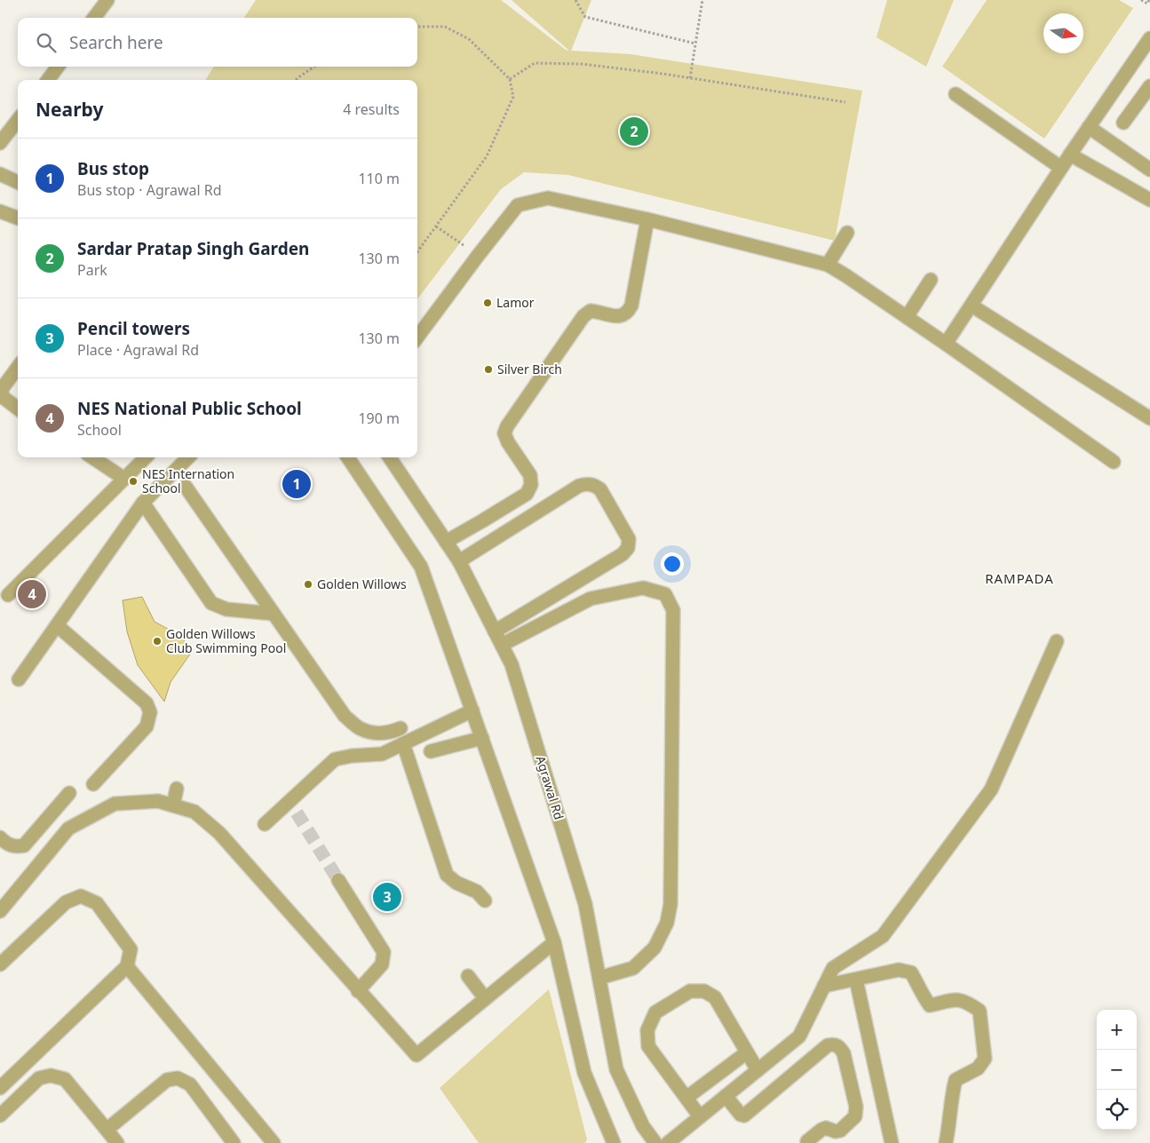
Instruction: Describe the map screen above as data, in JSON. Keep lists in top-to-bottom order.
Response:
{
  "streets": {
    "street": ["Agrawal Rd"]
  },
  "districts": ["RAMPADA"],
  "places": [
    "Lamor",
    "Silver Birch",
    "NES Internation School",
    "Golden Willows",
    "Golden Willows Club Swimming Pool"
  ],
  "north": "right",
  "page": {
    "search": "Search here",
    "heading": ["Nearby", "4 results"],
    "pins": [
      "2",
      "1",
      "4",
      "3"
    ],
    "list": [
      {
        "mark": "1",
        "name": "Bus stop",
        "note": "Bus stop · Agrawal Rd",
        "value": "110 m"
      },
      {
        "mark": "2",
        "name": "Sardar Pratap Singh Garden",
        "note": "Park",
        "value": "130 m"
      },
      {
        "mark": "3",
        "name": "Pencil towers",
        "note": "Place · Agrawal Rd",
        "value": "130 m"
      },
      {
        "mark": "4",
        "name": "NES National Public School",
        "note": "School",
        "value": "190 m"
      }
    ],
    "map_buttons": ["+", "−"]
  }
}
